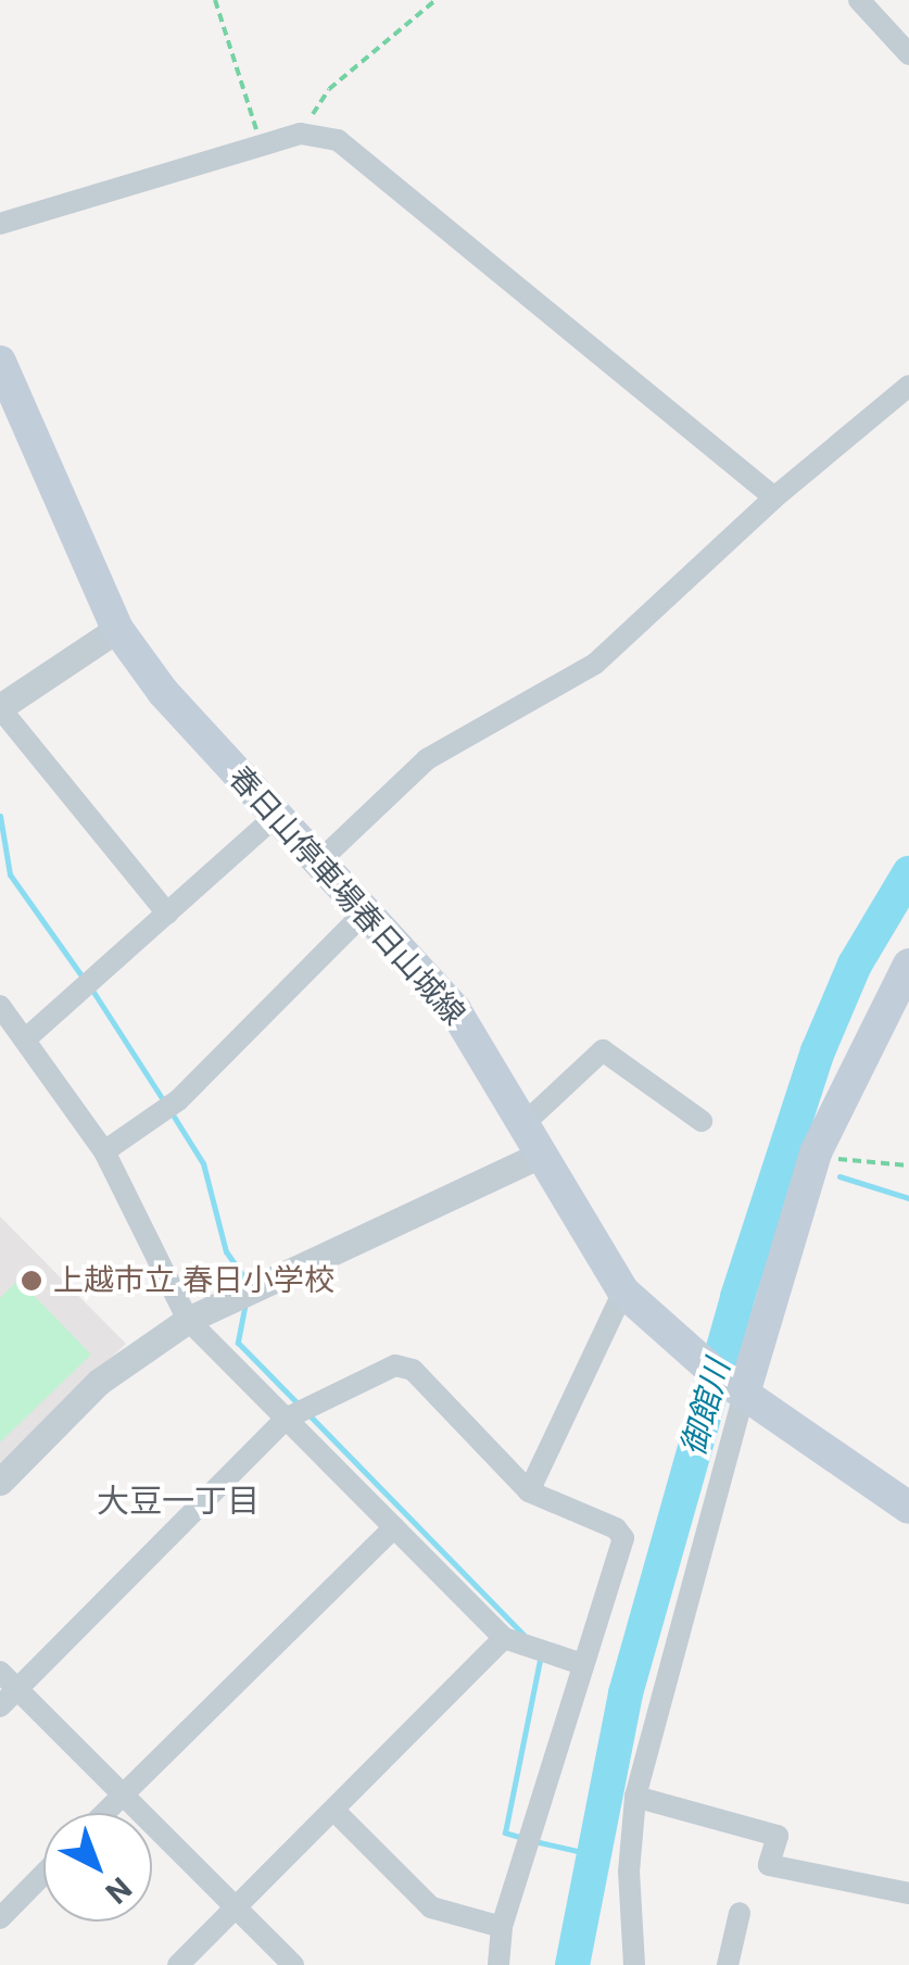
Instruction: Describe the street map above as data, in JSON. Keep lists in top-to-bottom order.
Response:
{
  "streets": {
    "main road": ["春日山停車場春日山城線"]
  },
  "districts": ["大豆一丁目"],
  "water": ["御館川"],
  "places": ["上越市立 春日小学校"],
  "north": "bottom right"
}
